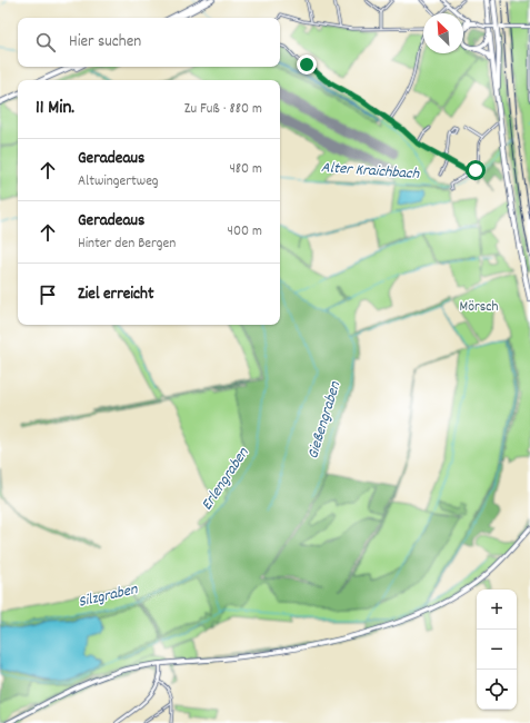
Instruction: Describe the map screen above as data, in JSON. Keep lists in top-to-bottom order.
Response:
{
  "water": [
    "Alter Kraichbach",
    "Gießengraben",
    "Erlengraben",
    "Silzgraben"
  ],
  "parks": ["Mörsch"],
  "north": "top left",
  "page": {
    "search": "Hier suchen",
    "heading": ["11 Min.", "Zu Fuß · 880 m"],
    "list": [
      ["Geradeaus", "Altwingertweg", "480 m"],
      ["Geradeaus", "Hinter den Bergen", "400 m"],
      "Ziel erreicht"
    ],
    "map_buttons": ["+", "−"]
  }
}
